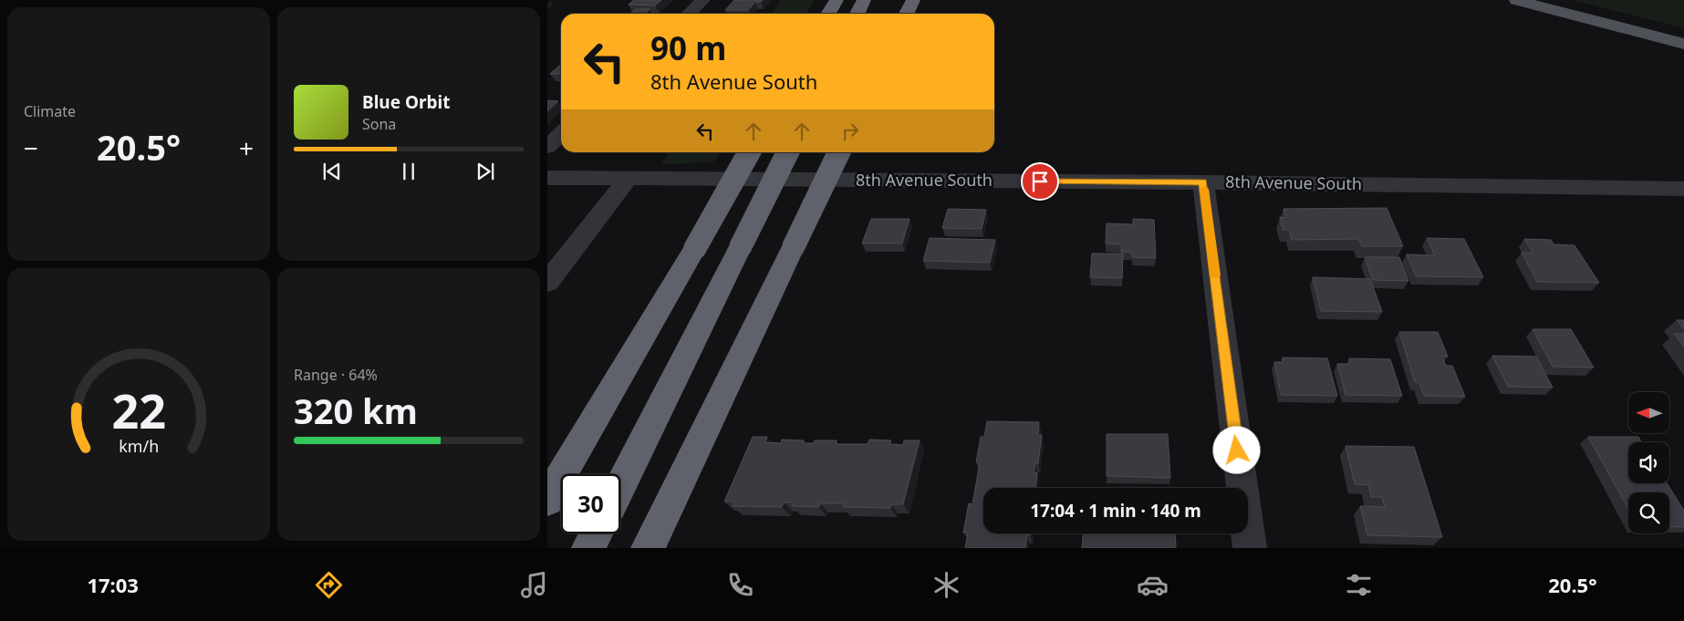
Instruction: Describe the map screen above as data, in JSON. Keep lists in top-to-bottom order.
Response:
{
  "streets": {
    "street": ["8th Avenue South"]
  },
  "north": "left",
  "page": {
    "tile": [
      "Climate",
      ["Range · 64%", "320 km"]
    ],
    "turn": ["90 m", "8th Avenue South"],
    "song": ["Blue Orbit", "Sona"],
    "heat": ["−", "20.5°", "+"],
    "limit": "30",
    "trip": "17:04 · 1 min · 140 m",
    "tabs": ["17:03", "20.5°"],
    "gauge": ["22", "km/h"]
  }
}
